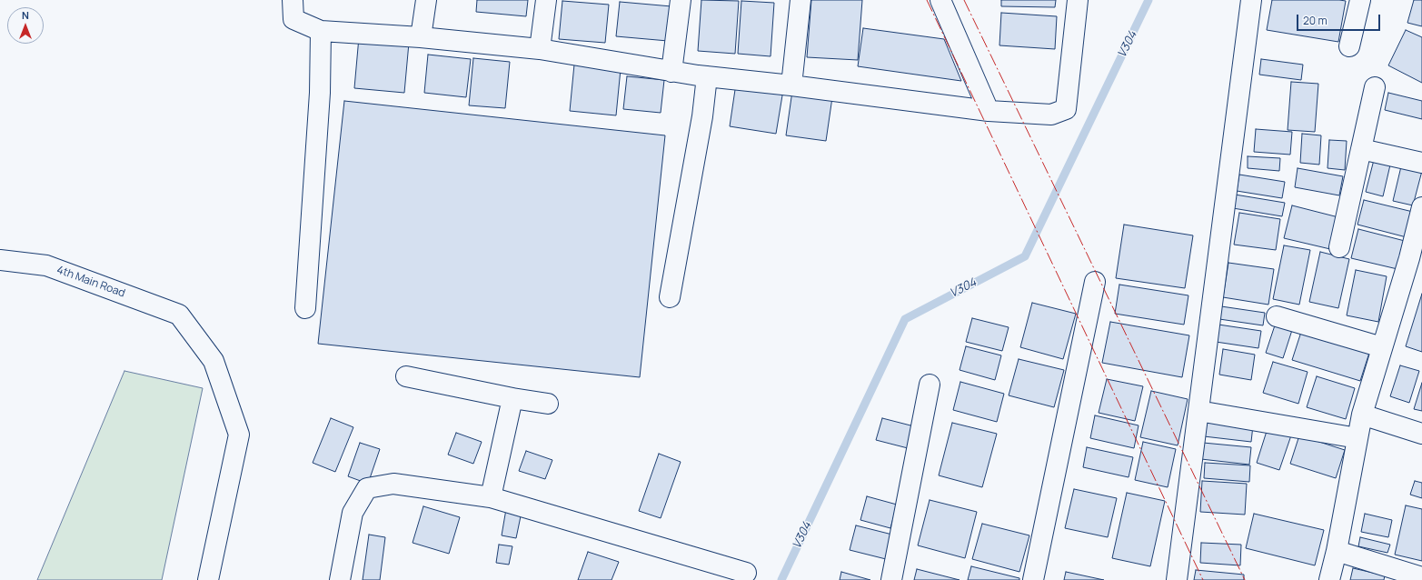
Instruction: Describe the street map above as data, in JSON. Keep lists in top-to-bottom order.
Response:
{
  "streets": {
    "street": ["4th Main Road"]
  },
  "water": ["V304"],
  "scale_bar": "20 m",
  "north": "top"
}
